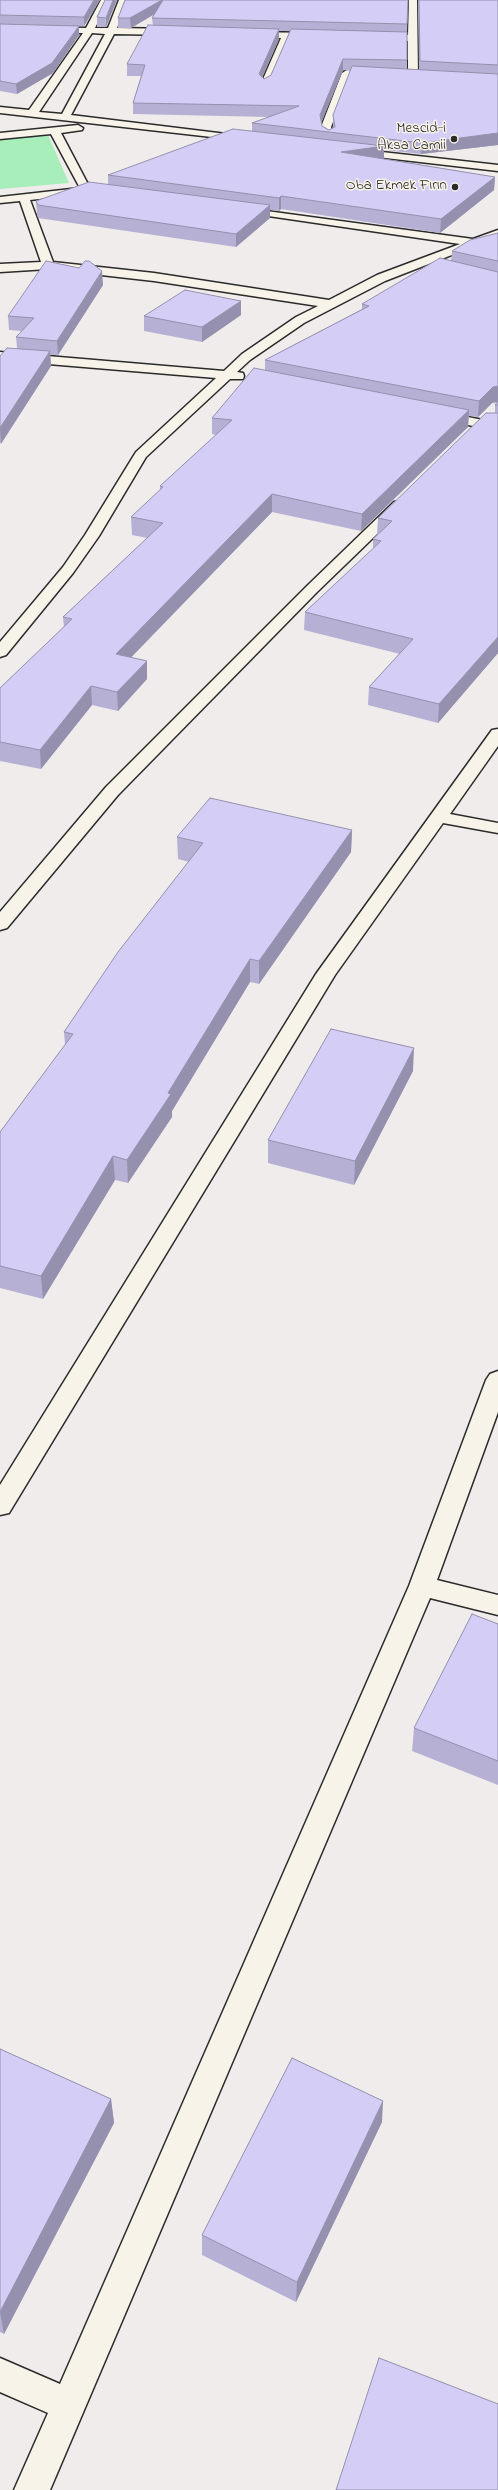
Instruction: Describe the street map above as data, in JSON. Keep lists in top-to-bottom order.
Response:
{
  "places": ["Mescid-i Aksa Camii", "Oba Ekmek Fırın"]
}
